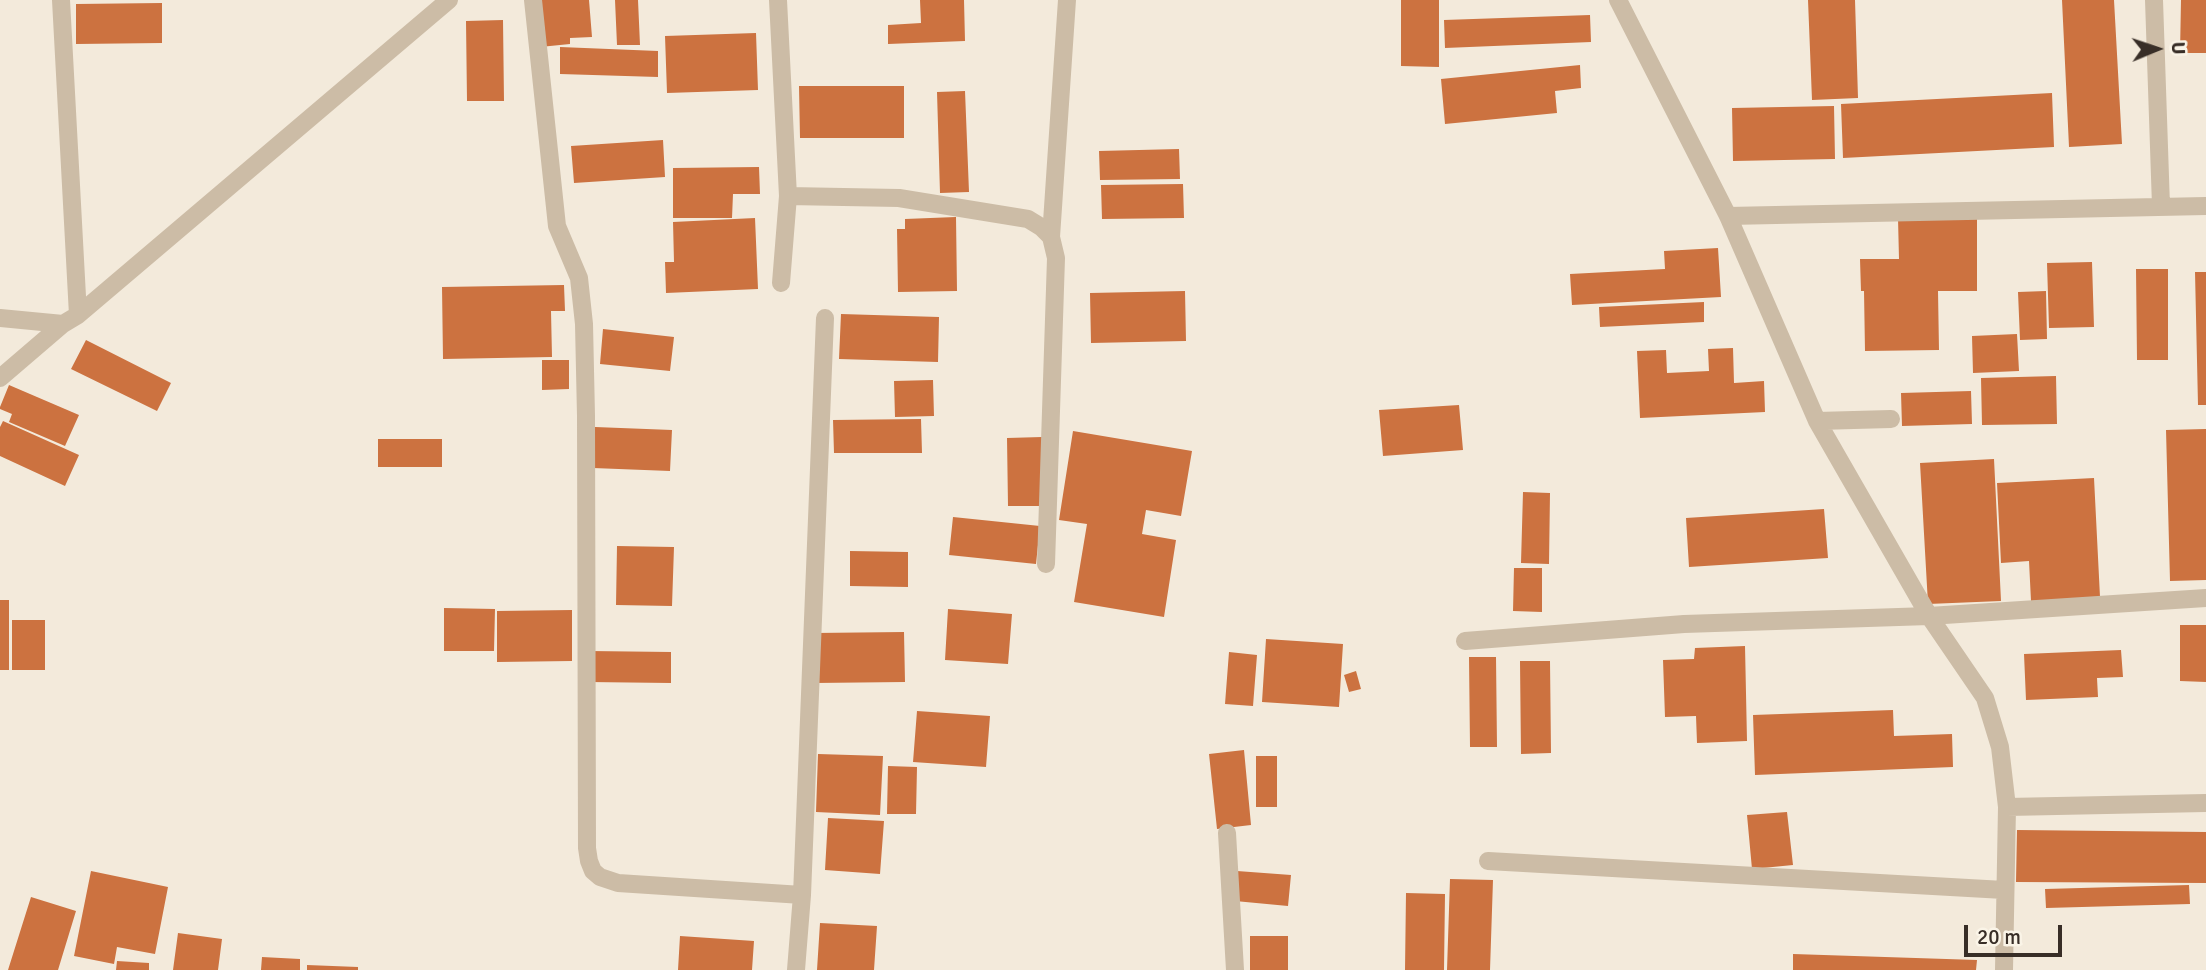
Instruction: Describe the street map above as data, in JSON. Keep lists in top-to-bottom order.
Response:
{
  "scale_bar": "20 m",
  "north": "right"
}
